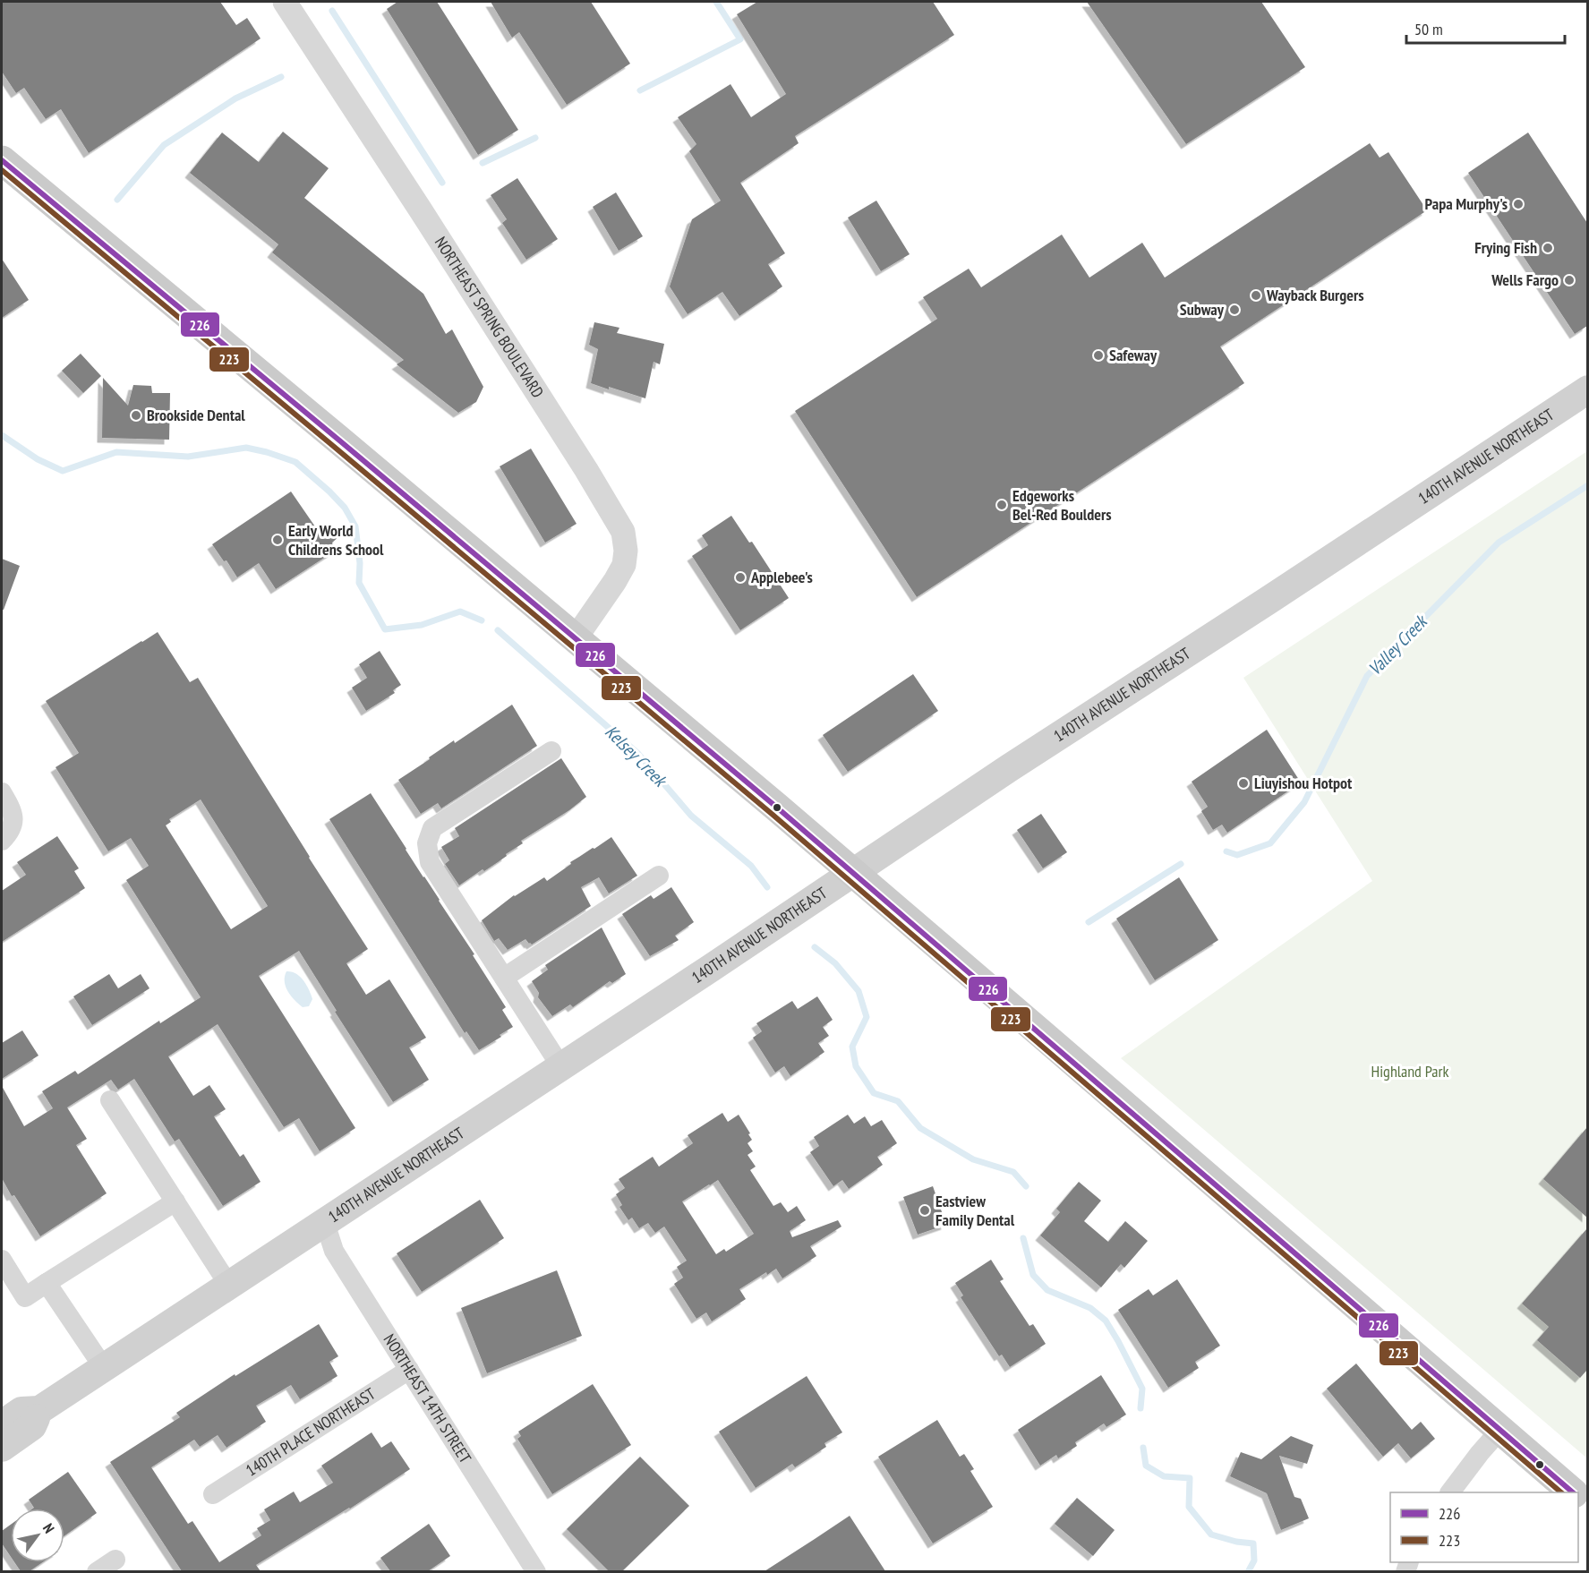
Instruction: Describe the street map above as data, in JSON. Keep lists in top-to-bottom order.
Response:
{
  "streets": {
    "main road": ["140TH AVENUE NORTHEAST"],
    "street": ["NORTHEAST SPRING BOULEVARD", "NORTHEAST 14TH STREET", "140TH PLACE NORTHEAST"]
  },
  "crossings": [
    ["140TH AVENUE NORTHEAST", "NORTHEAST 14TH STREET"],
    ["NORTHEAST 14TH STREET", "140TH PLACE NORTHEAST"]
  ],
  "water": ["Valley Creek", "Kelsey Creek"],
  "parks": ["Highland Park"],
  "places": [
    "Papa Murphy's",
    "Frying Fish",
    "Wells Fargo",
    "Wayback Burgers",
    "Subway",
    "Safeway",
    "Brookside Dental",
    "Edgeworks Bel-Red Boulders",
    "Early World Childrens School",
    "Applebee's",
    "Liuyishou Hotpot",
    "Eastview Family Dental"
  ],
  "lines": ["transit line 226", "transit line 223"],
  "legend": ["226", "223"],
  "scale_bar": "50 m",
  "north": "top right"
}
